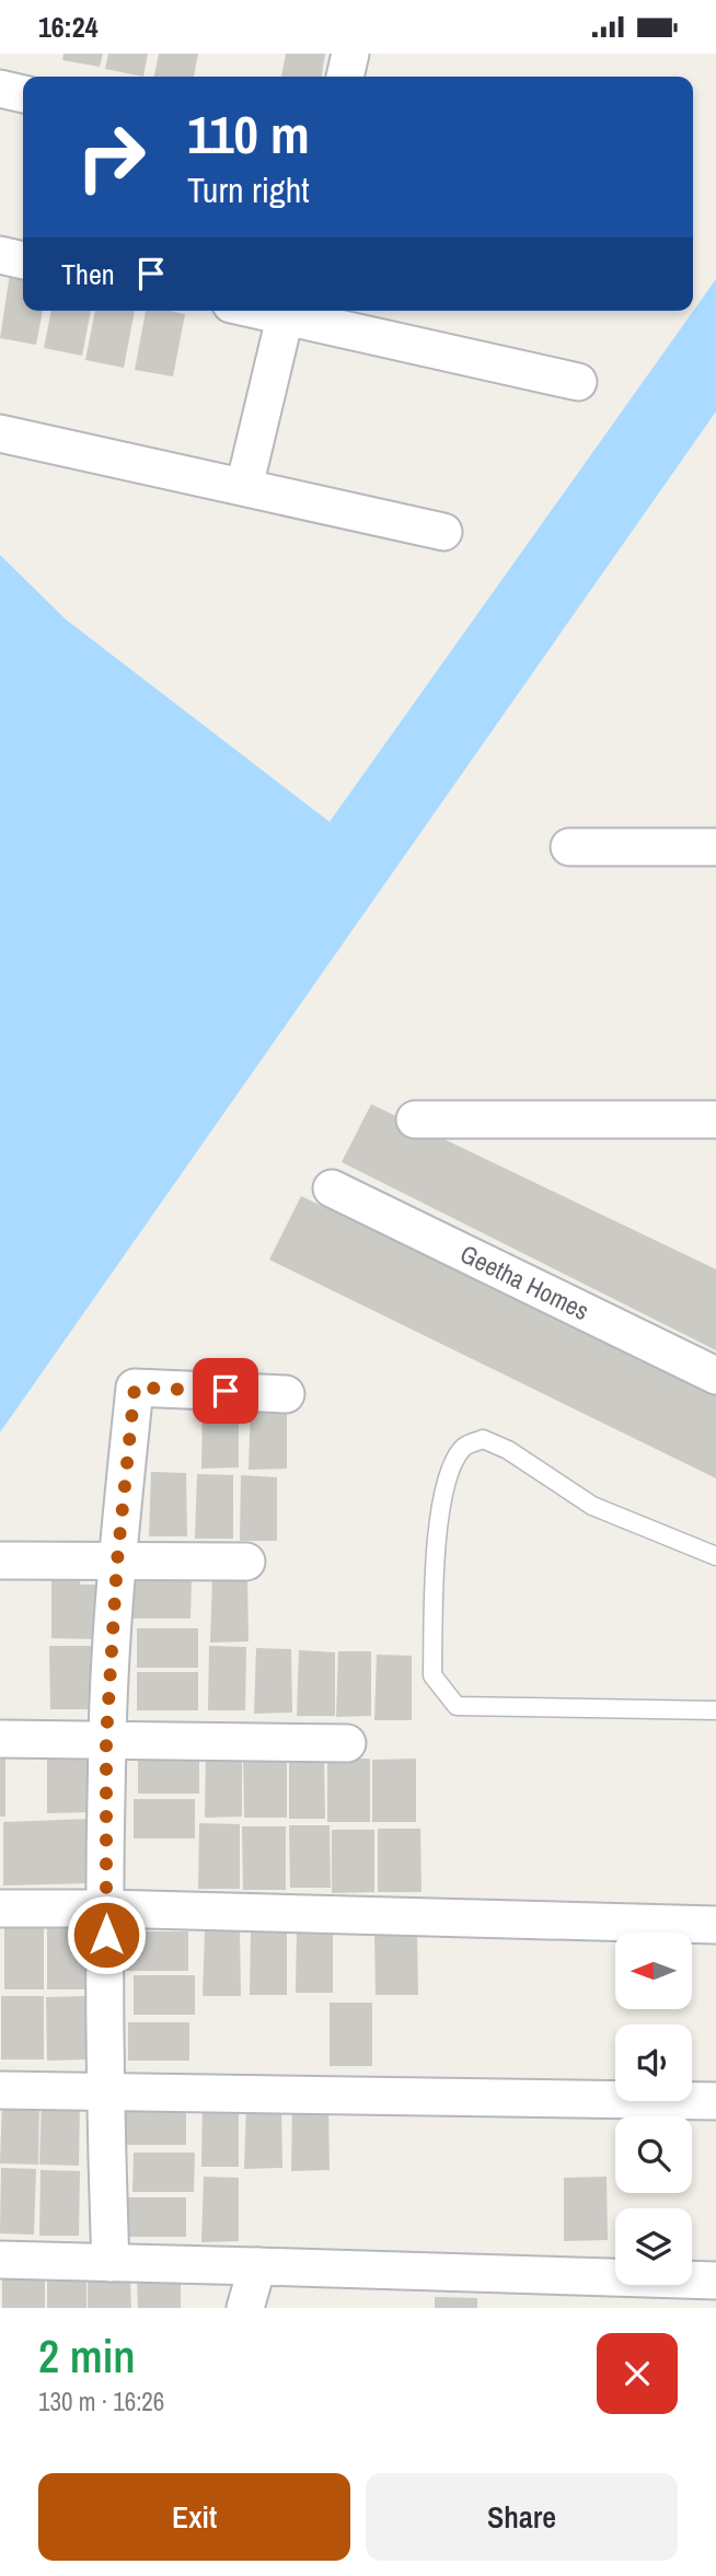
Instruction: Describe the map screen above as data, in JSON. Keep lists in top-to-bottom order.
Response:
{
  "streets": {
    "street": ["Geetha Homes"]
  },
  "north": "left",
  "page": {
    "status": "16:24",
    "turn": ["110 m", "Turn right"],
    "then": "Then",
    "heading": ["2 min", "130 m · 16:26"],
    "buttons": ["Exit", "Share"]
  }
}
